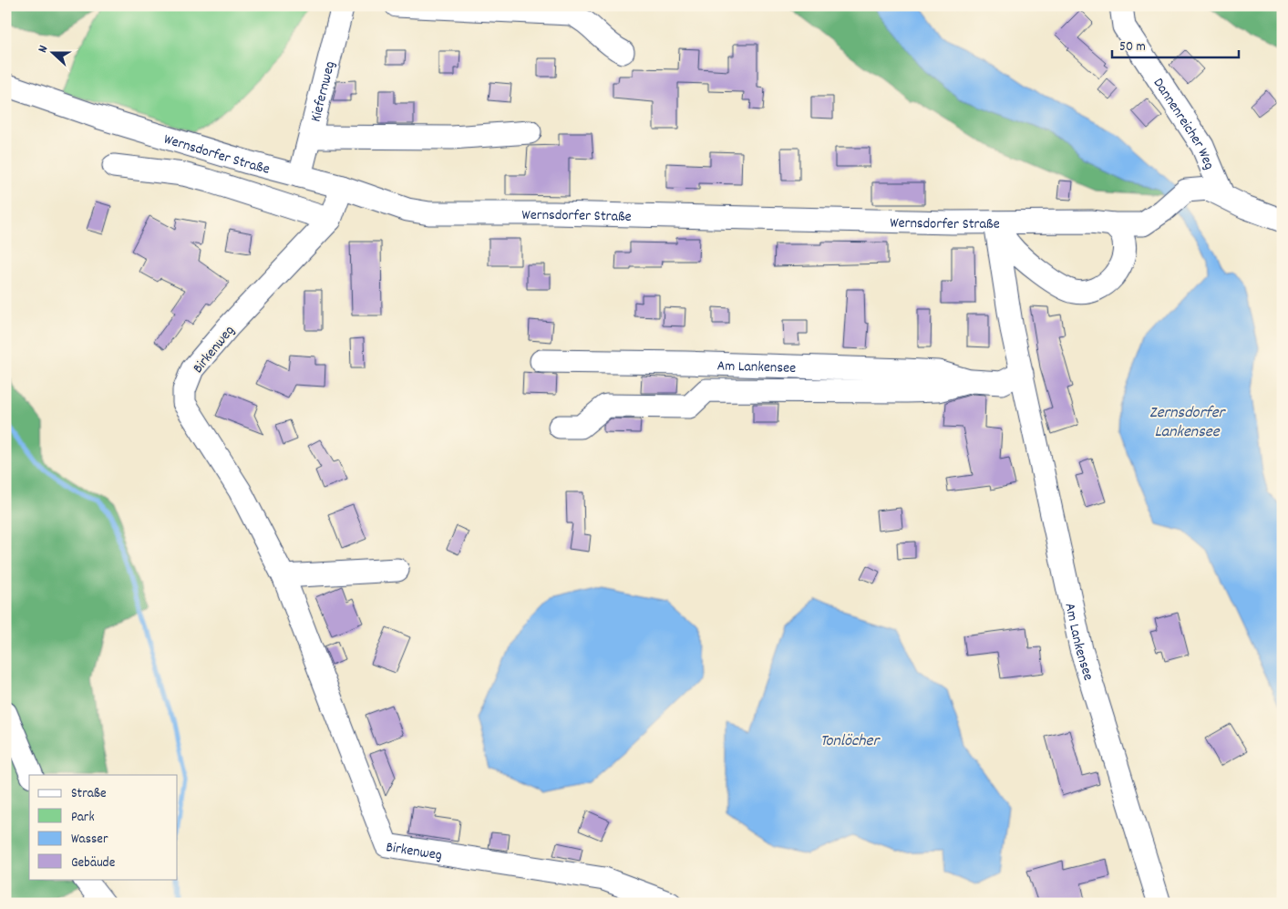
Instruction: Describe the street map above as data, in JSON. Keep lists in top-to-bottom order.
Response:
{
  "streets": {
    "street": [
      "Kiefernweg",
      "Dannenreicher Weg",
      "Wernsdorfer Straße",
      "Birkenweg",
      "Am Lankensee"
    ]
  },
  "crossings": [
    ["Kiefernweg", "Wernsdorfer Straße"],
    ["Dannenreicher Weg", "Wernsdorfer Straße"],
    ["Wernsdorfer Straße", "Birkenweg"],
    ["Wernsdorfer Straße", "Am Lankensee"]
  ],
  "water": ["Zernsdorfer Lankensee", "Tonlöcher"],
  "legend": [
    "Straße",
    "Park",
    "Wasser",
    "Gebäude"
  ],
  "scale_bar": "50 m",
  "north": "left"
}
